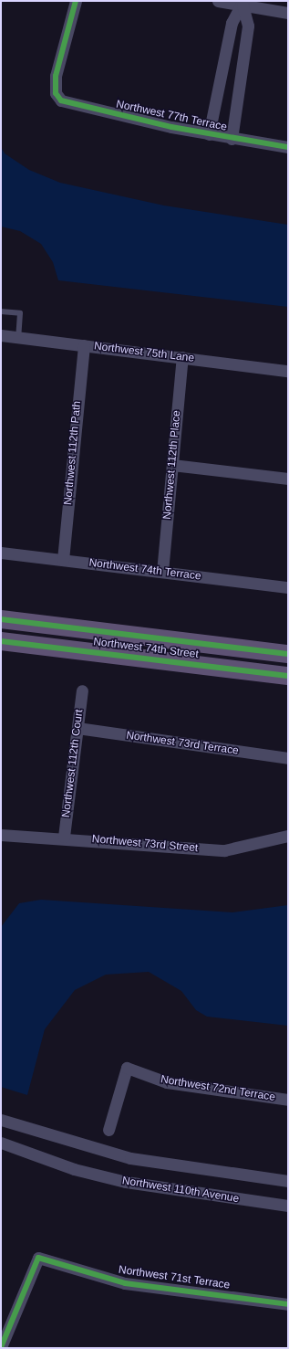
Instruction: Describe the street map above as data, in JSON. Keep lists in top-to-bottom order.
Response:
{
  "streets": {
    "main road": ["Northwest 74th Street"],
    "street": [
      "Northwest 77th Terrace",
      "Northwest 75th Lane",
      "Northwest 112th Path",
      "Northwest 112th Place",
      "Northwest 74th Terrace",
      "Northwest 73rd Terrace",
      "Northwest 112th Court",
      "Northwest 73rd Street",
      "Northwest 72nd Terrace",
      "Northwest 110th Avenue",
      "Northwest 71st Terrace"
    ]
  },
  "crossings": [
    ["Northwest 75th Lane", "Northwest 112th Path"],
    ["Northwest 75th Lane", "Northwest 112th Place"],
    ["Northwest 112th Path", "Northwest 74th Terrace"],
    ["Northwest 112th Place", "Northwest 74th Terrace"],
    ["Northwest 73rd Terrace", "Northwest 112th Court"],
    ["Northwest 112th Court", "Northwest 73rd Street"]
  ]
}
